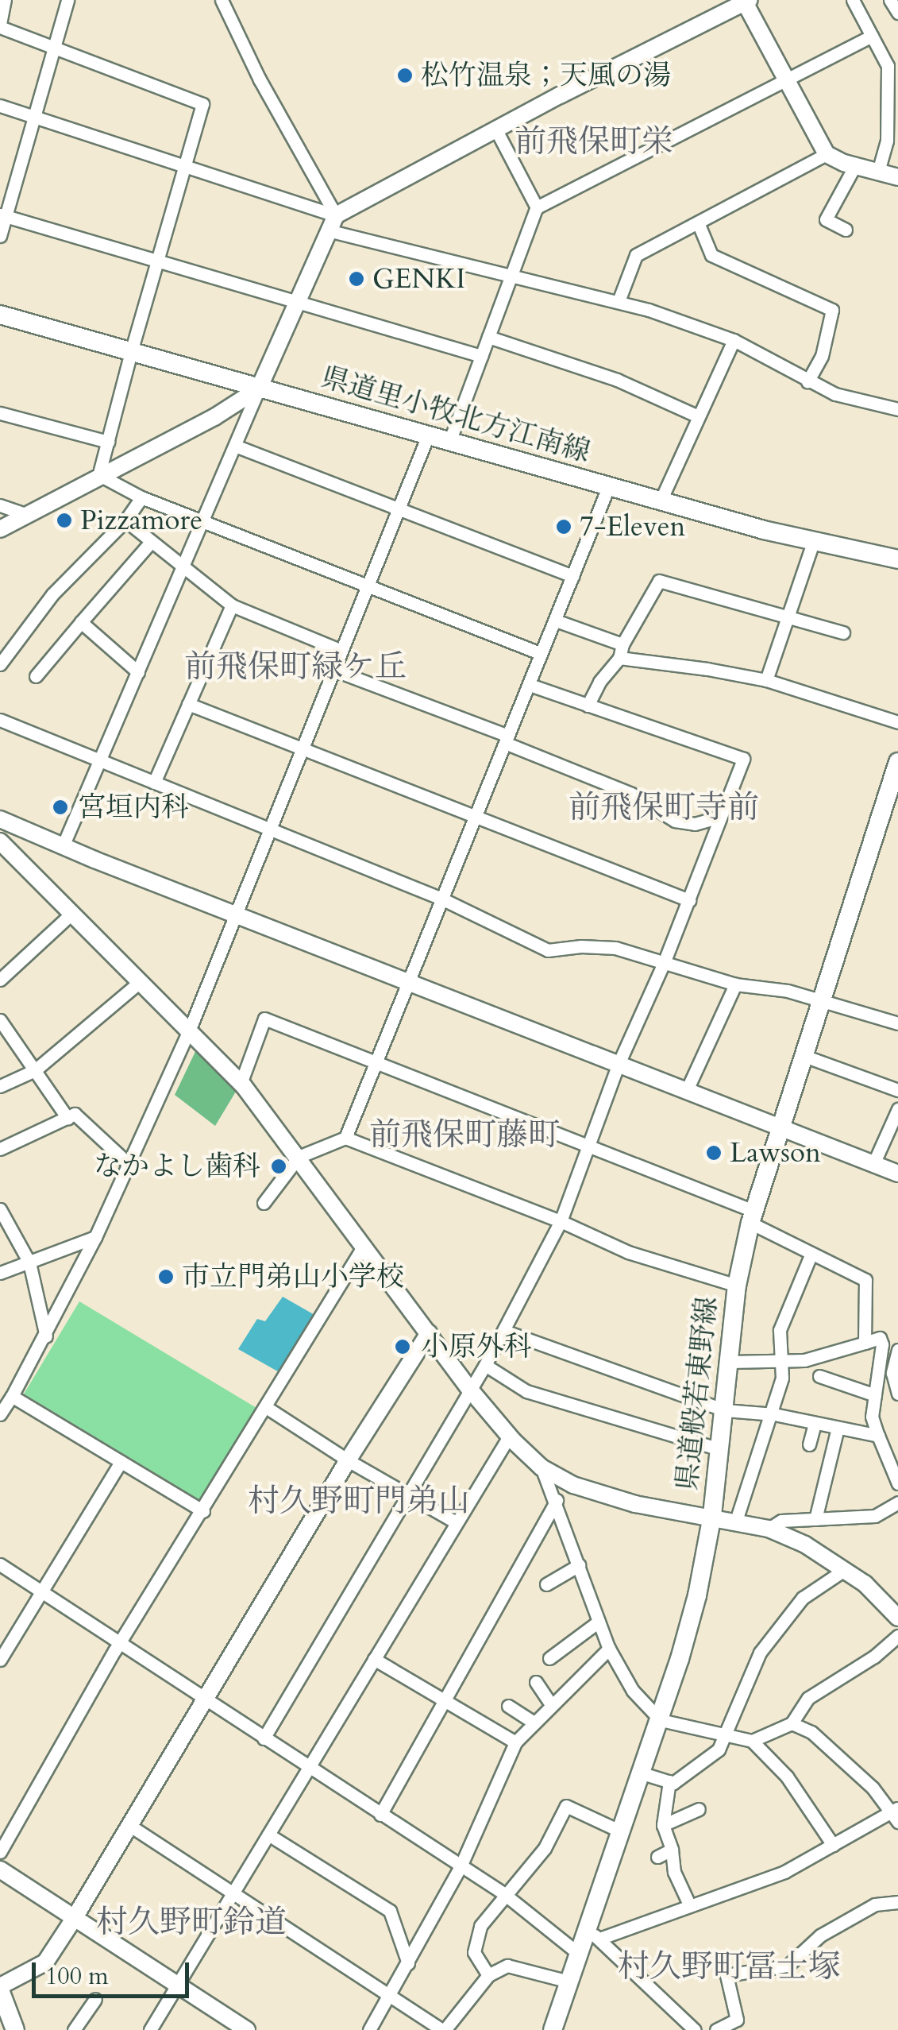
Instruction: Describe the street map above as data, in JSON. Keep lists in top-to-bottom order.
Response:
{
  "streets": {
    "main road": ["県道里小牧北方江南線", "県道般若東野線"]
  },
  "districts": [
    "前飛保町栄",
    "前飛保町緑ケ丘",
    "前飛保町寺前",
    "前飛保町藤町",
    "村久野町門弟山",
    "村久野町鈴道",
    "村久野町冨士塚"
  ],
  "places": [
    "松竹温泉；天風の湯",
    "GENKI",
    "Pizzamore",
    "7-Eleven",
    "宮垣内科",
    "Lawson",
    "なかよし歯科",
    "市立門弟山小学校",
    "小原外科"
  ],
  "scale_bar": "100 m"
}
